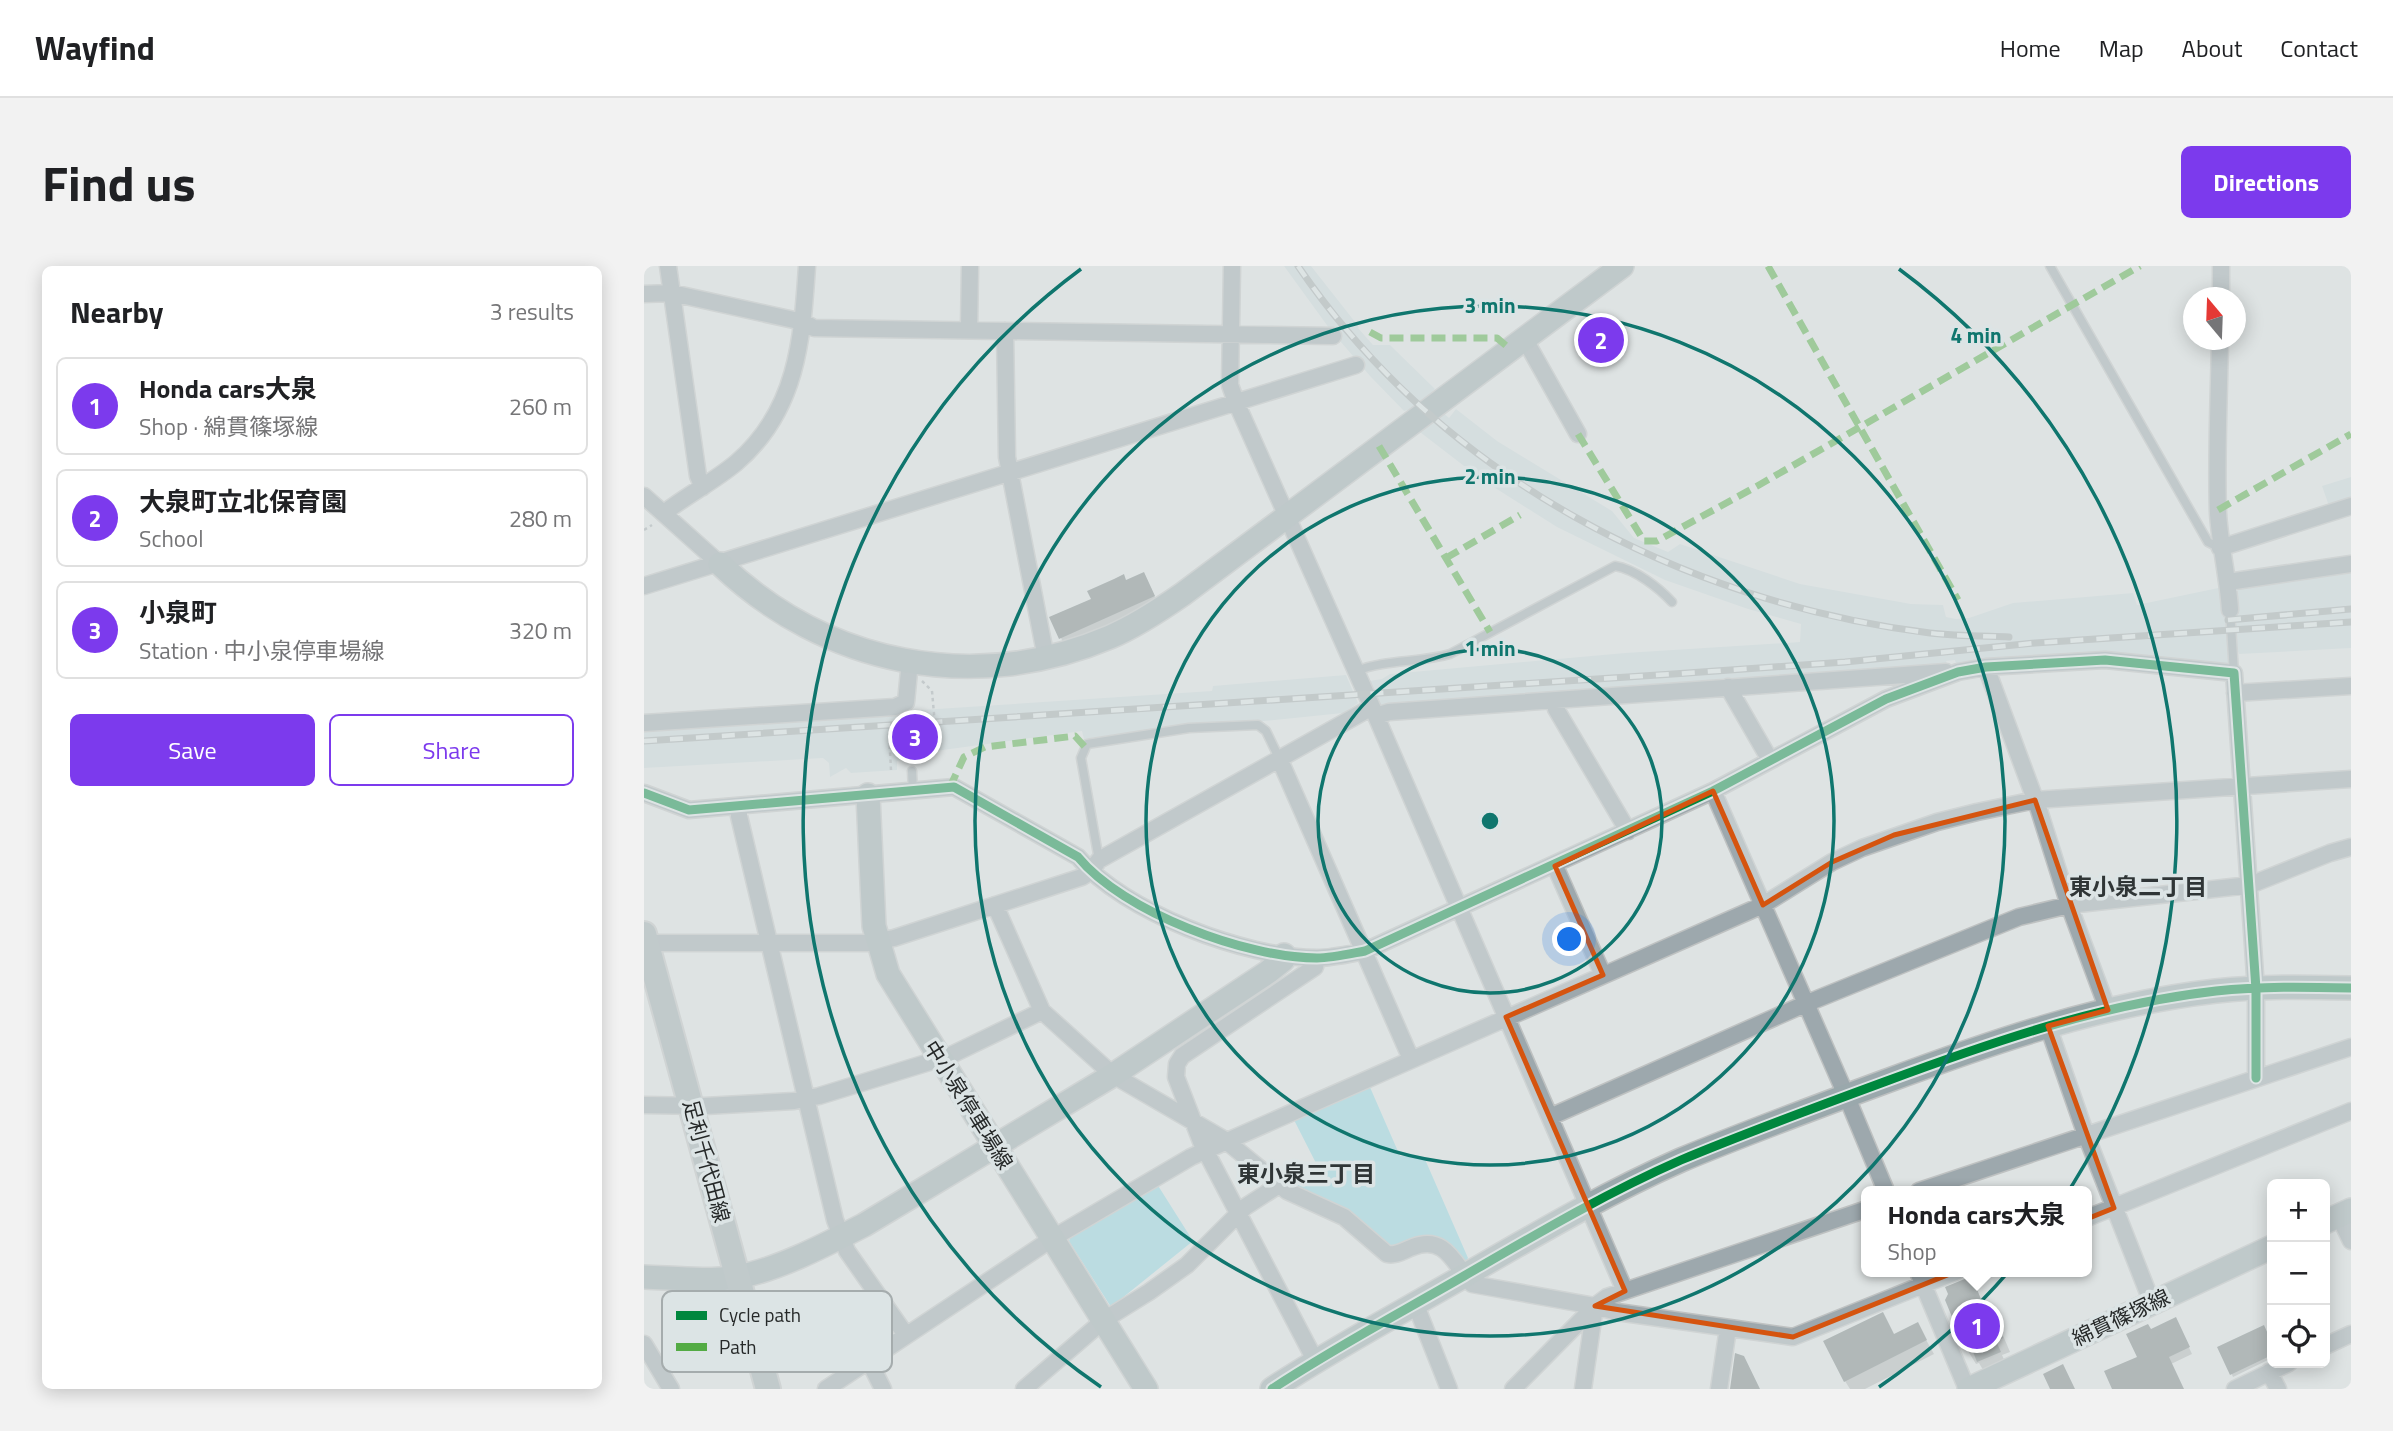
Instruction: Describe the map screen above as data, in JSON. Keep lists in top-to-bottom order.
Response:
{
  "streets": {
    "main road": ["足利千代田線"],
    "street": ["中小泉停車場線", "綿貫篠塚線"]
  },
  "districts": ["東小泉二丁目", "東小泉三丁目"],
  "legend": ["Cycle path", "Path"],
  "north": "top",
  "page": {
    "header": "Wayfind",
    "nav": [
      "Home",
      "Map",
      "About",
      "Contact"
    ],
    "title": "Find us",
    "buttons": [
      "Directions",
      ["Save", "Share"]
    ],
    "heading": ["Nearby", "3 results"],
    "pins": ["2", "3", "1"],
    "list": [
      {
        "mark": "1",
        "name": "Honda cars大泉",
        "note": "Shop · 綿貫篠塚線",
        "value": "260 m"
      },
      {
        "mark": "2",
        "name": "大泉町立北保育園",
        "note": "School",
        "value": "280 m"
      },
      {
        "mark": "3",
        "name": "小泉町",
        "note": "Station · 中小泉停車場線",
        "value": "320 m"
      }
    ],
    "map_buttons": ["+", "−"],
    "popup": ["Honda cars大泉", "Shop"]
  },
  "rings": [
    "3 min",
    "4 min",
    "2 min",
    "1 min"
  ]
}
